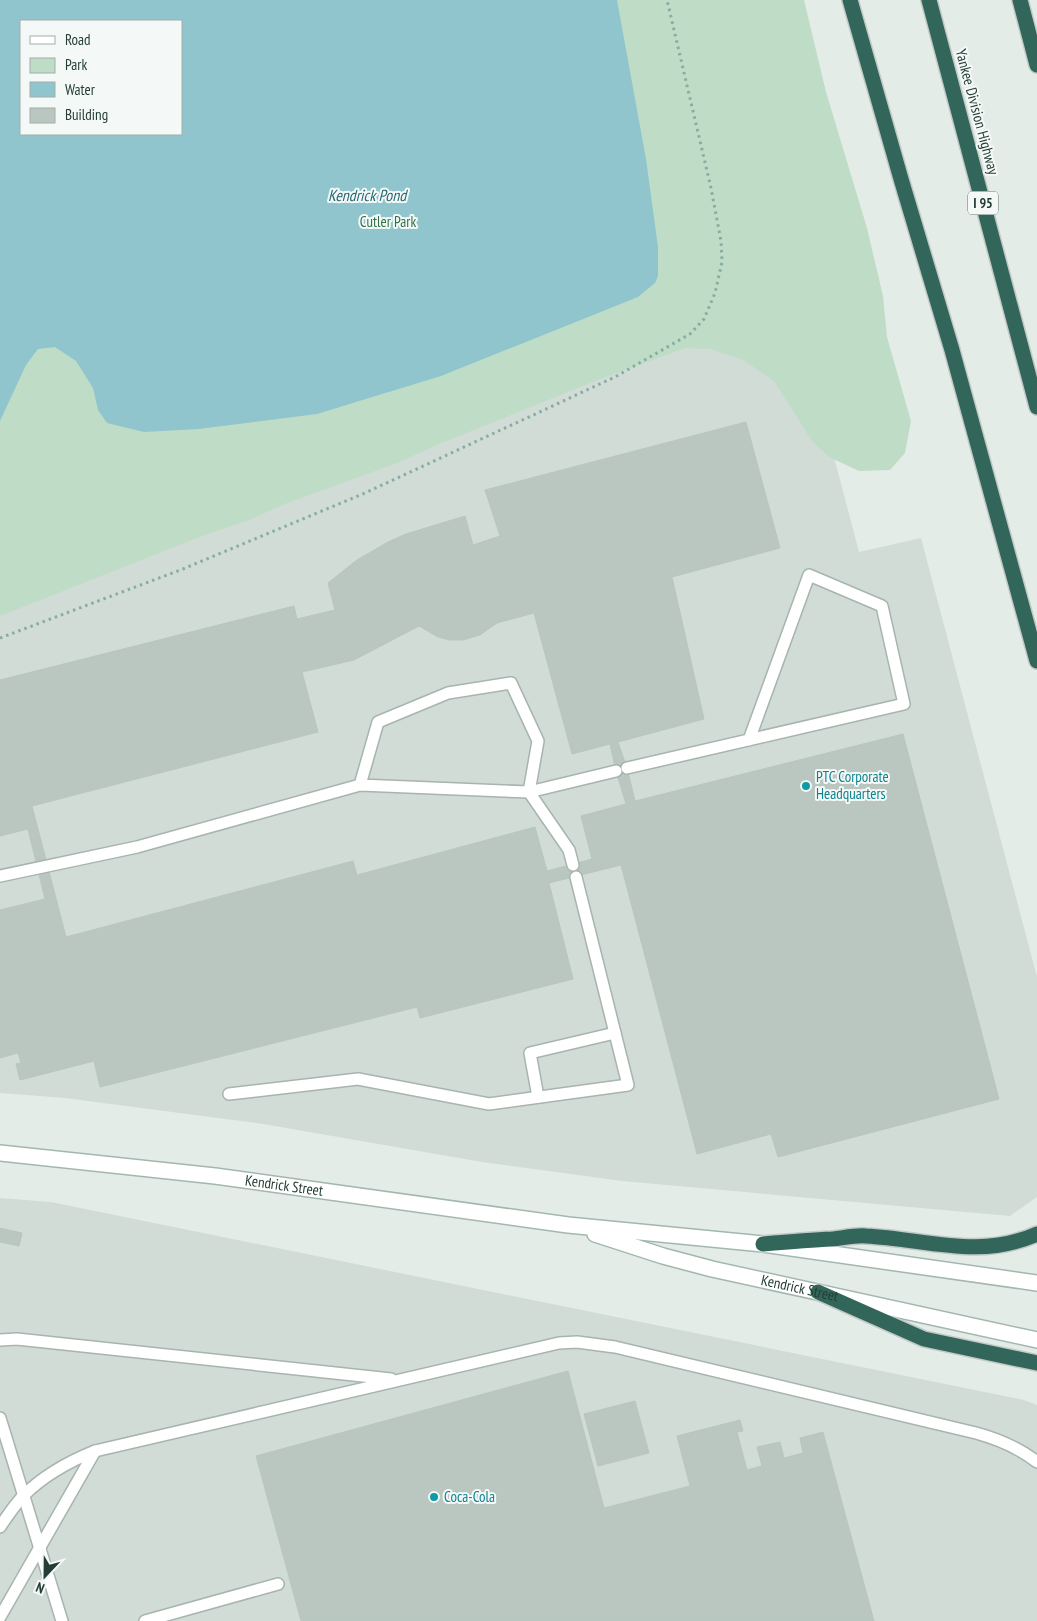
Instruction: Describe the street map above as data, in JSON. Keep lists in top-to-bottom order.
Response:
{
  "streets": {
    "highway": ["Yankee Division Highway", "I 95"],
    "main road": ["Kendrick Street"]
  },
  "water": ["Kendrick Pond"],
  "parks": ["Cutler Park"],
  "places": ["PTC Corporate Headquarters", "Coca-Cola"],
  "legend": [
    "Road",
    "Park",
    "Water",
    "Building"
  ],
  "north": "bottom"
}
